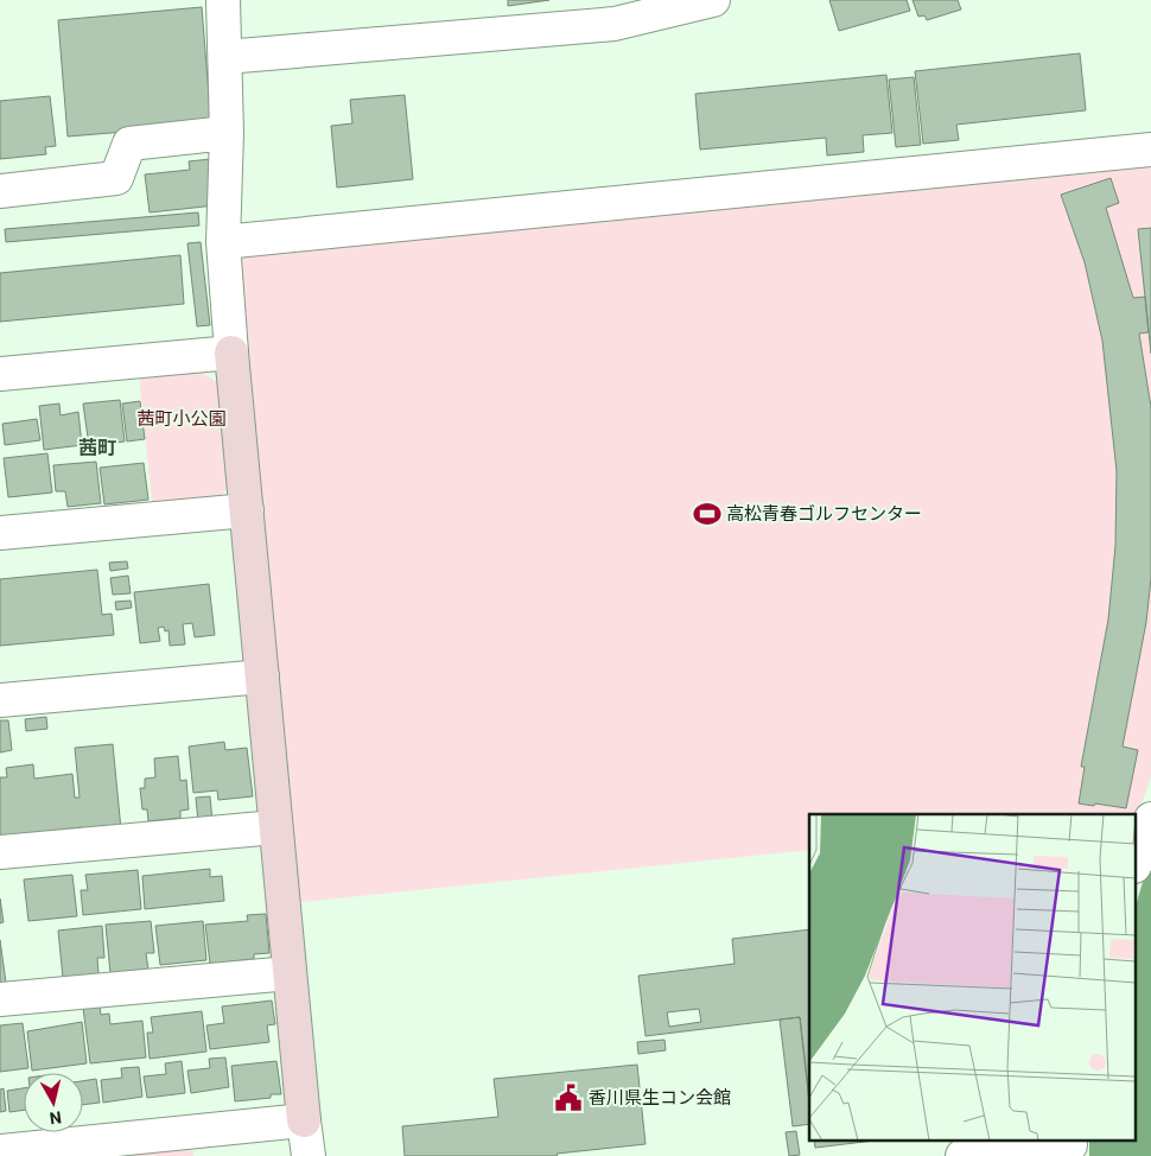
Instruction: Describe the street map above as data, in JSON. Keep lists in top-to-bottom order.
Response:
{
  "districts": ["茜町"],
  "parks": ["茜町小公園"],
  "places": {
    "sports": ["高松青春ゴルフセンター"],
    "public building": ["香川県生コン会館"]
  },
  "north": "bottom"
}
